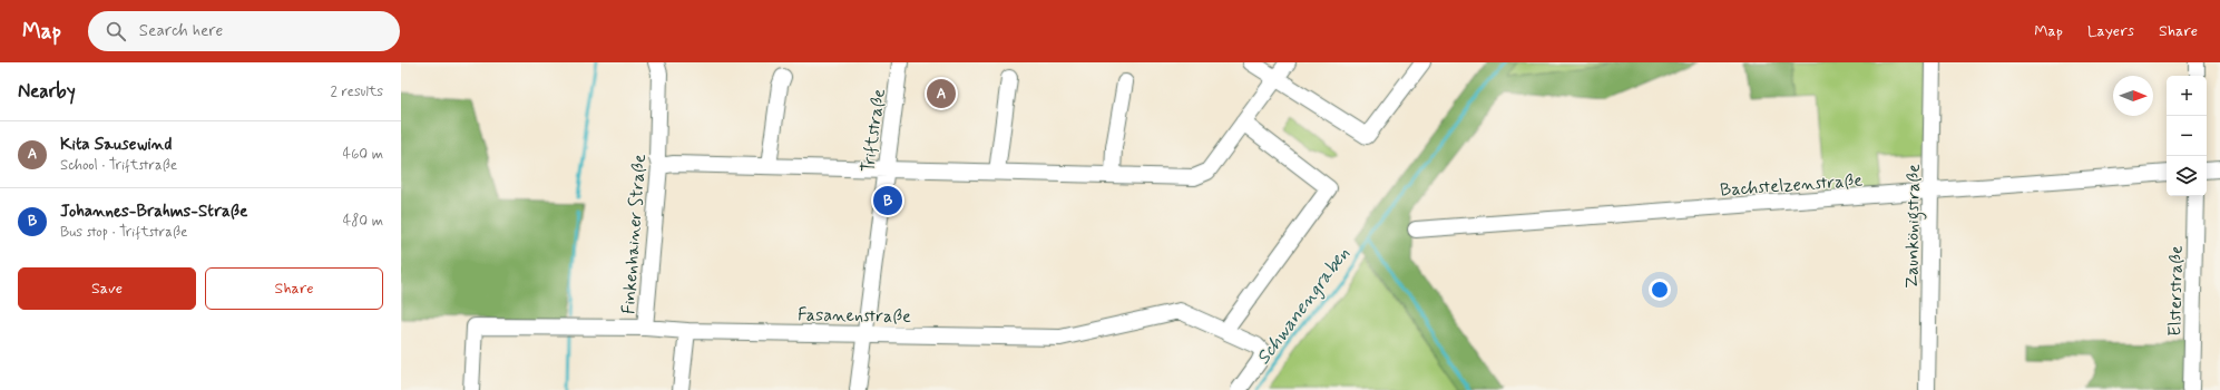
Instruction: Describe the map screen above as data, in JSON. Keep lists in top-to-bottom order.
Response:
{
  "streets": {
    "street": [
      "Triftstraße",
      "Bachstelzenstraße",
      "Zaunkönigstraße",
      "Finkenhainer Straße",
      "Elsterstraße",
      "Fasanenstraße"
    ]
  },
  "crossings": [
    ["Triftstraße", "Fasanenstraße"],
    ["Bachstelzenstraße", "Zaunkönigstraße"],
    ["Finkenhainer Straße", "Fasanenstraße"]
  ],
  "water": ["Schwanengraben"],
  "north": "right",
  "page": {
    "header": "Map",
    "search": "Search here",
    "nav": ["Map", "Layers", "Share"],
    "heading": ["Nearby", "2 results"],
    "map_buttons": ["+", "−"],
    "pins": ["A", "B"],
    "list": [
      {
        "mark": "A",
        "name": "Kita Sausewind",
        "note": "School · Triftstraße",
        "value": "460 m"
      },
      {
        "mark": "B",
        "name": "Johannes-Brahms-Straße",
        "note": "Bus stop · Triftstraße",
        "value": "480 m"
      }
    ],
    "buttons": ["Save", "Share"]
  }
}
